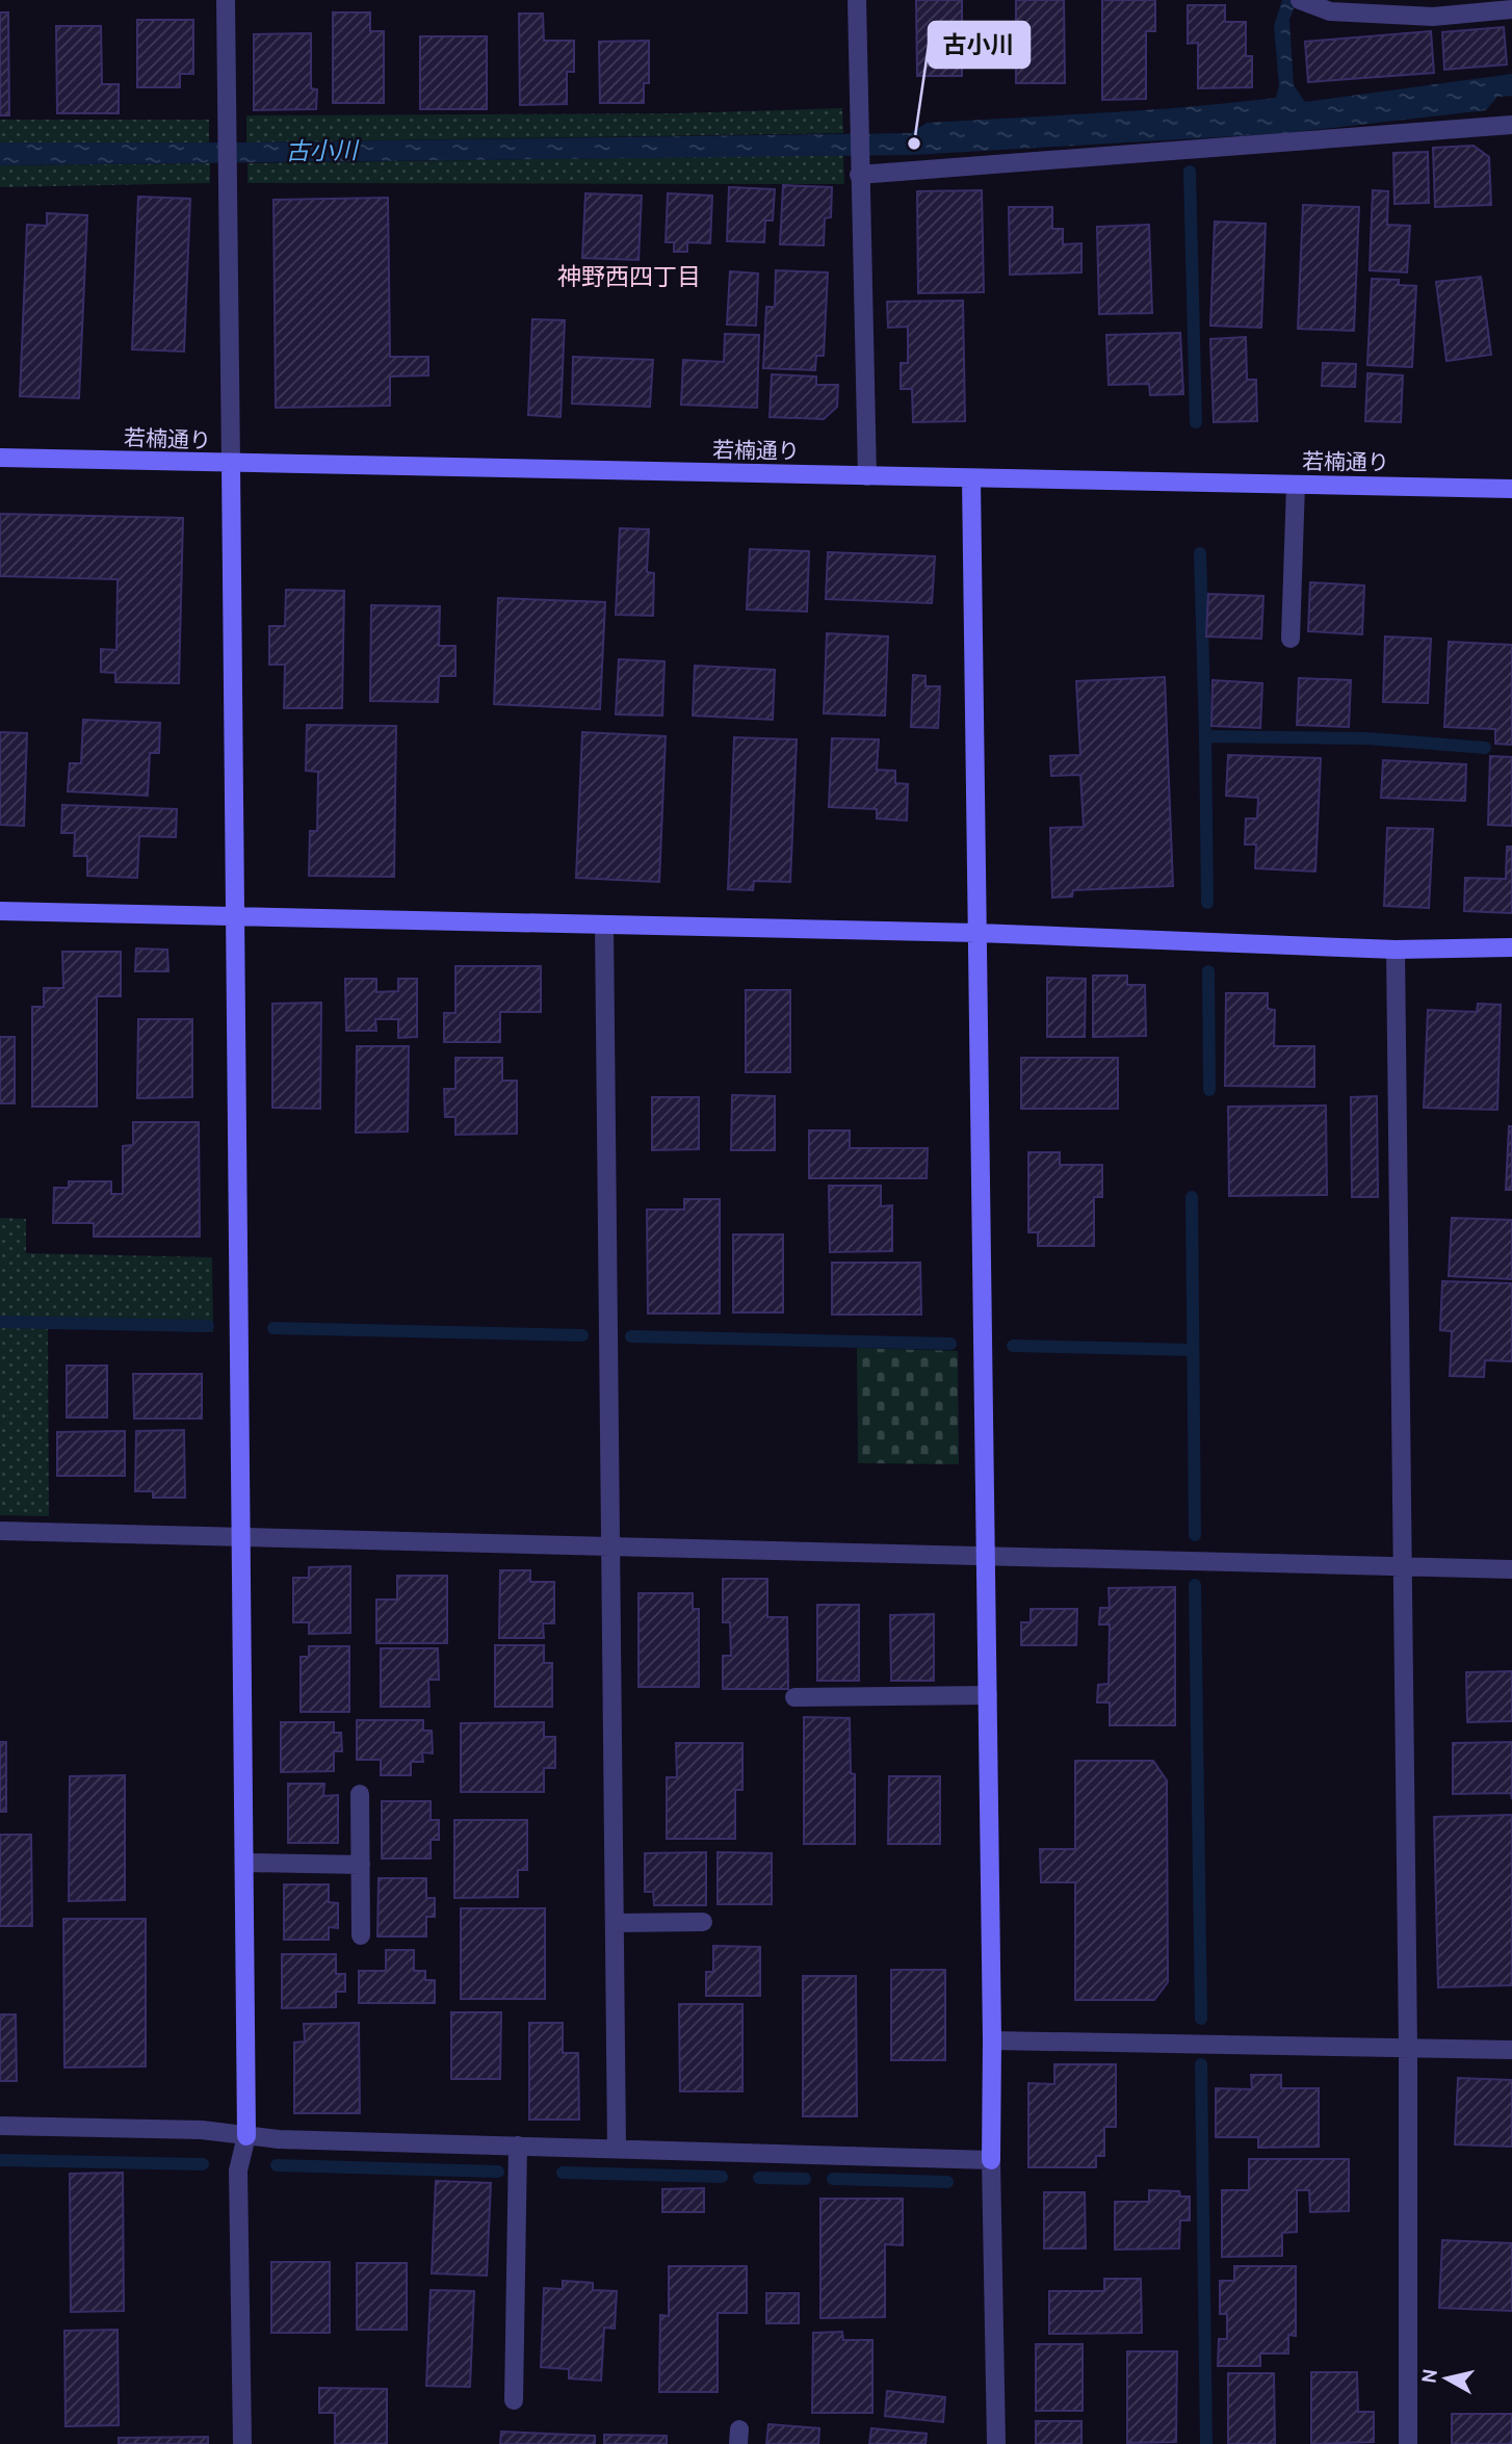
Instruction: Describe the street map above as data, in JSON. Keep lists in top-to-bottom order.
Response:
{
  "streets": {
    "street": ["若楠通り"]
  },
  "districts": ["神野西四丁目"],
  "water": ["古小川"],
  "places": ["古小川"],
  "north": "left"
}
